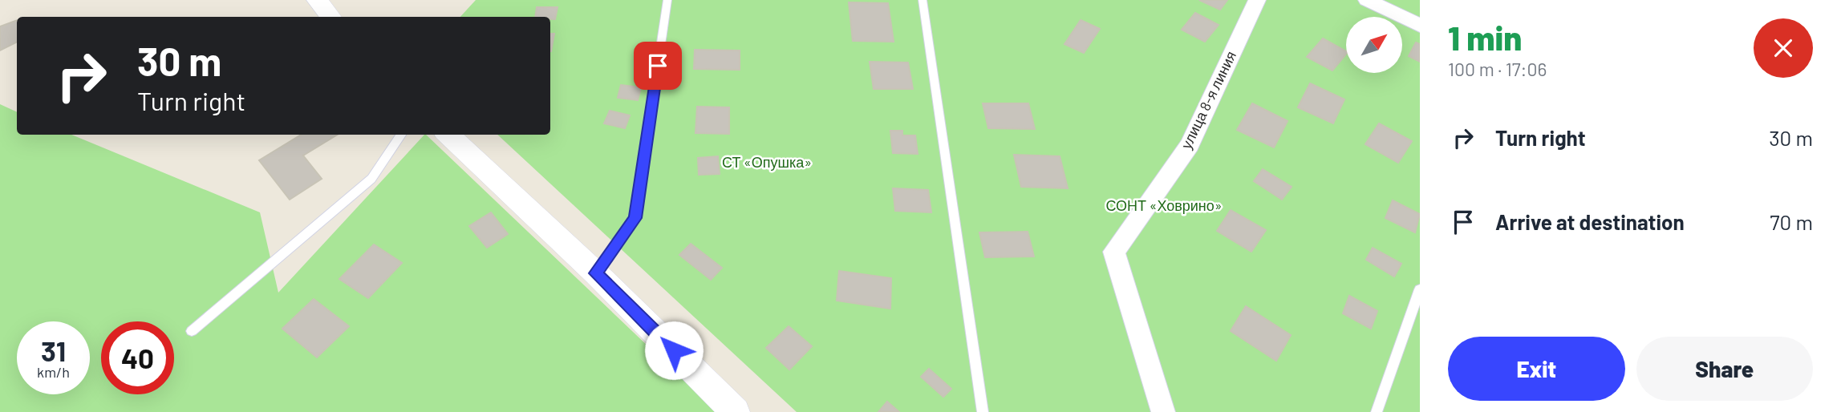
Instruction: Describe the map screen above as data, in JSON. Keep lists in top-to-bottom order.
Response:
{
  "streets": {
    "street": ["улица 8-я линия"]
  },
  "parks": ["СТ «Опушка»", "СОНТ «Ховрино»"],
  "north": "top right",
  "page": {
    "heading": ["1 min", "100 m · 17:06"],
    "turn": ["30 m", "Turn right"],
    "list": [
      {
        "name": "Turn right",
        "value": "30 m"
      },
      {
        "name": "Arrive at destination",
        "value": "70 m"
      }
    ],
    "speed": "31 km/h",
    "limit": "40",
    "buttons": ["Exit", "Share"]
  }
}
